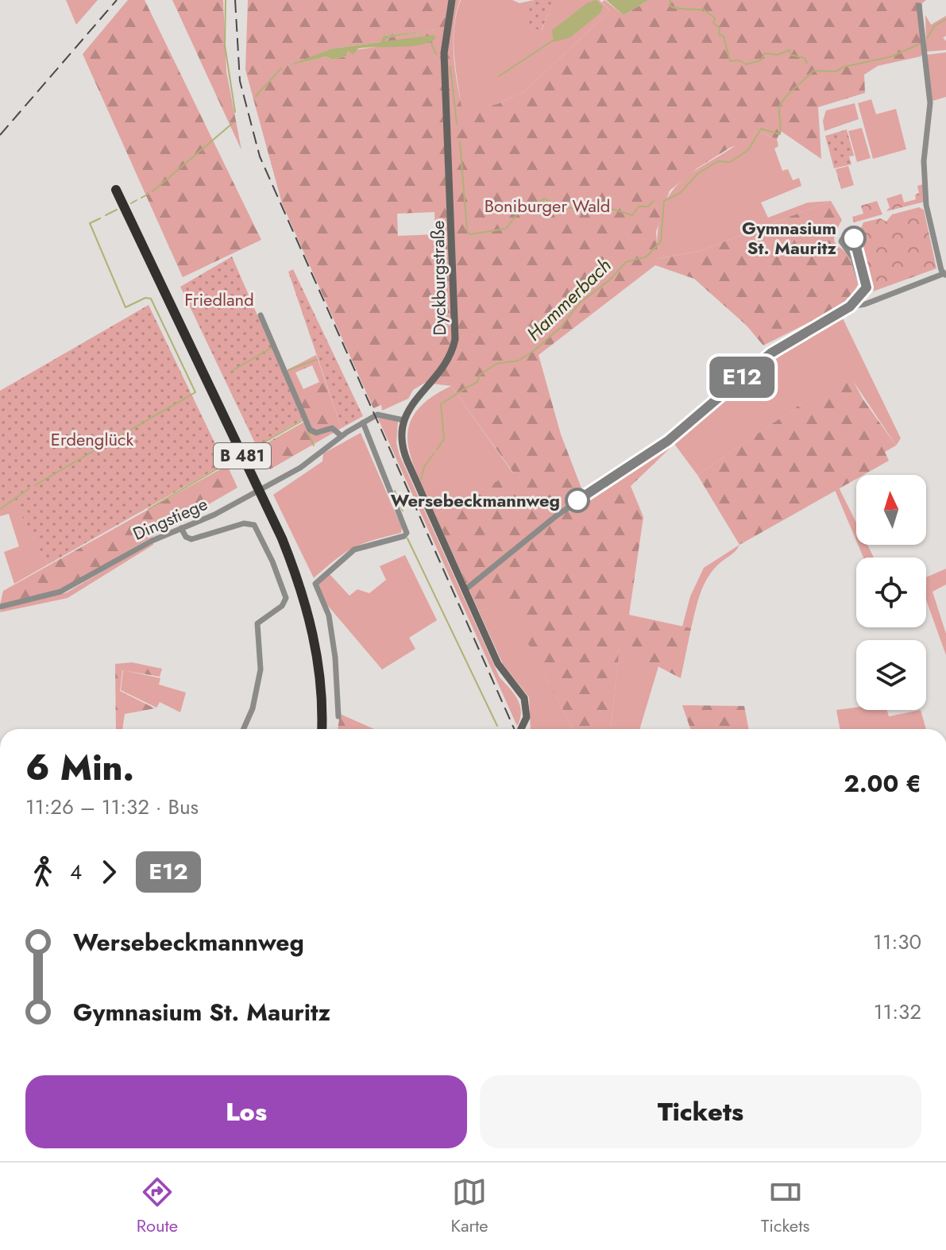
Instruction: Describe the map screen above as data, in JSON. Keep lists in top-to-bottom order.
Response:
{
  "streets": {
    "highway": ["B 481"],
    "street": ["Dyckburgstraße", "Dingstiege"]
  },
  "crossings": [
    ["Dyckburgstraße", "Dingstiege"]
  ],
  "water": ["Hammerbach"],
  "parks": ["Boniburger Wald", "Friedland", "Erdenglück"],
  "places": ["Gymnasium St. Mauritz", "Wersebeckmannweg"],
  "lines": ["bus line E12"],
  "north": "top",
  "page": {
    "on_map": "E12",
    "heading": ["6 Min.", "11:26 – 11:32 · Bus", "2.00 €"],
    "legs": ["4", "E12"],
    "list": [
      {
        "name": "Wersebeckmannweg",
        "value": "11:30"
      },
      {
        "name": "Gymnasium St. Mauritz",
        "value": "11:32"
      }
    ],
    "buttons": ["Los", "Tickets"],
    "tabs": ["Route", "Karte", "Tickets"]
  }
}
